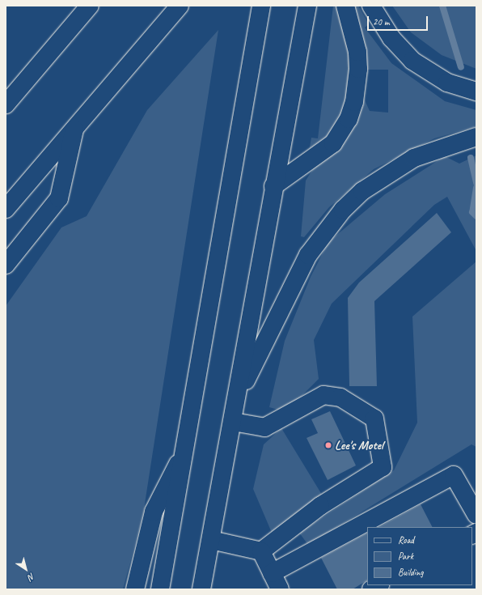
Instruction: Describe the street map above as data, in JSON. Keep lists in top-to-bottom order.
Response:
{
  "places": ["Lee's Motel"],
  "legend": ["Road", "Park", "Building"],
  "scale_bar": "20 m",
  "north": "bottom right"
}
